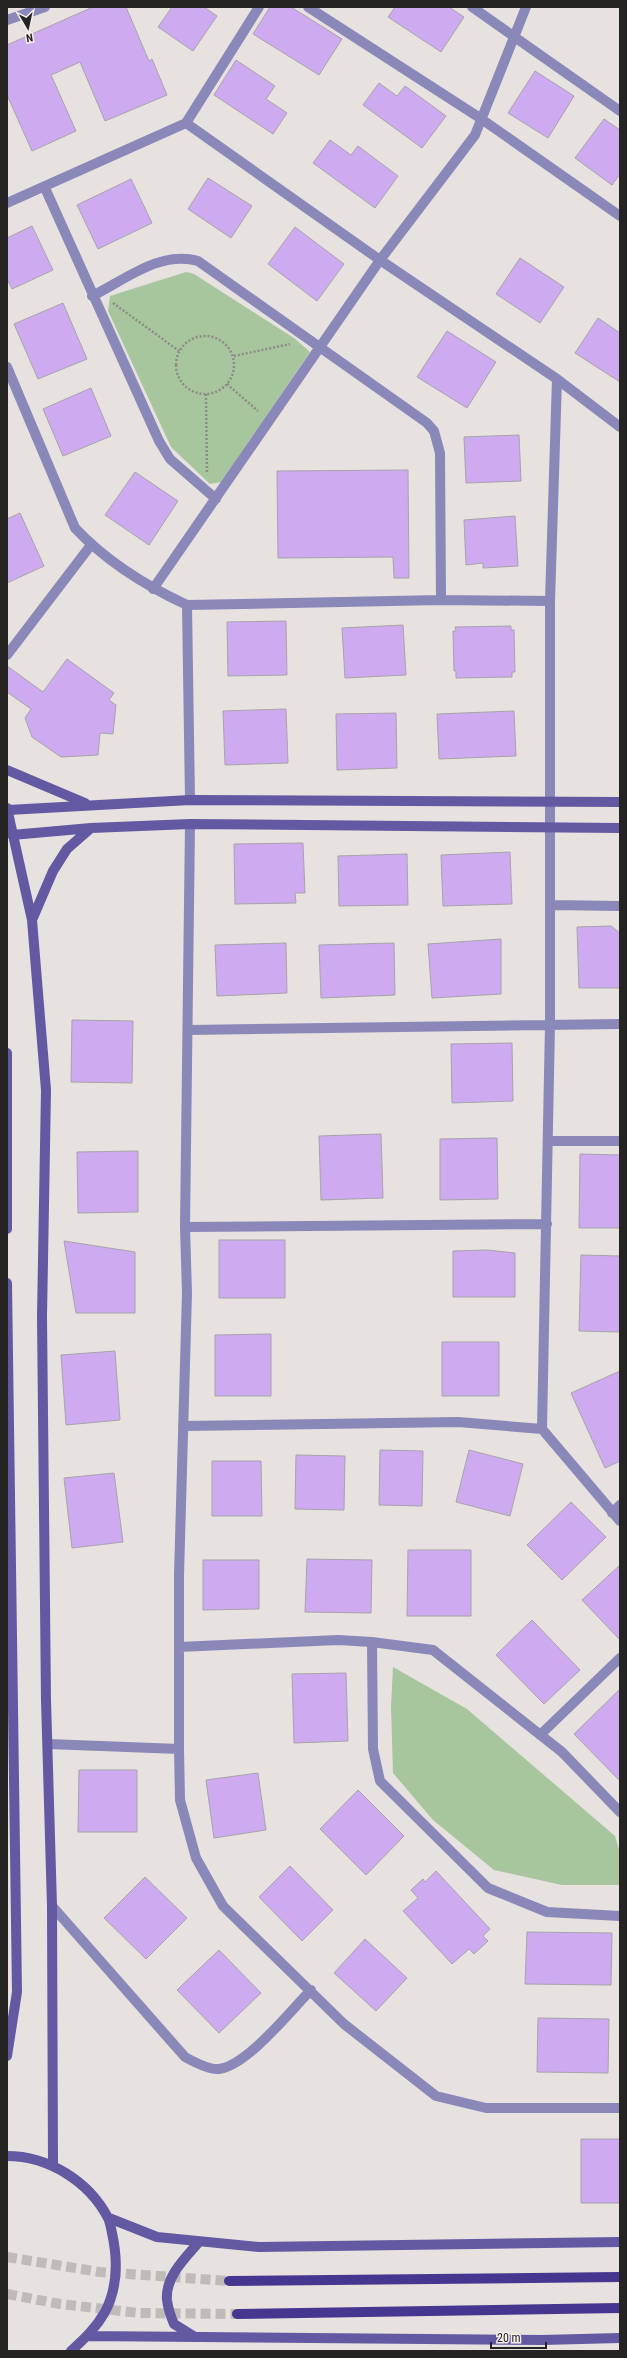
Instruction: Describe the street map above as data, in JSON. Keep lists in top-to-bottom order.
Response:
{
  "scale_bar": "20 m",
  "north": "bottom"
}
